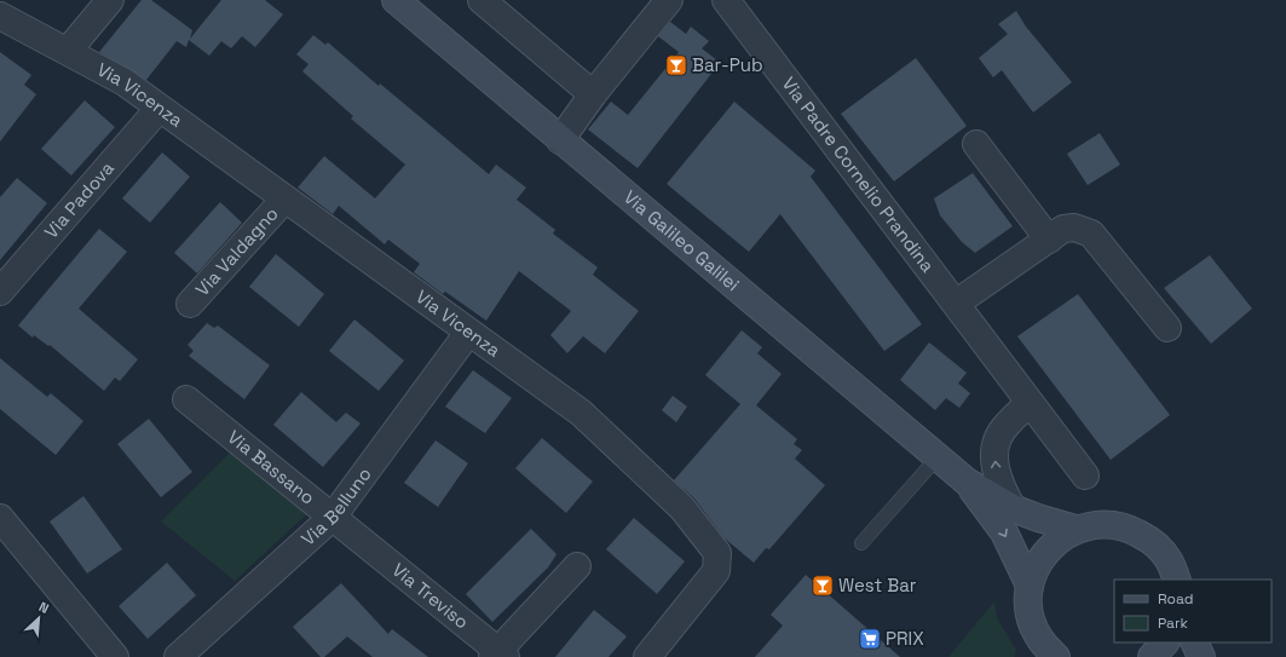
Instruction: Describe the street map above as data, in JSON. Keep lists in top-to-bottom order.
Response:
{
  "streets": {
    "main road": ["Via Galileo Galilei"],
    "street": [
      "Via Vicenza",
      "Via Padre Cornelio Prandina",
      "Via Padova",
      "Via Valdagno",
      "Via Bassano",
      "Via Belluno",
      "Via Treviso"
    ]
  },
  "crossings": [
    ["Via Vicenza", "Via Padova"],
    ["Via Vicenza", "Via Valdagno"],
    ["Via Vicenza", "Via Belluno"],
    ["Via Bassano", "Via Belluno"],
    ["Via Bassano", "Via Treviso"]
  ],
  "places": {
    "bar": ["Bar-Pub", "West Bar"],
    "supermarket": ["PRIX"]
  },
  "legend": ["Road", "Park"],
  "north": "top right"
}
